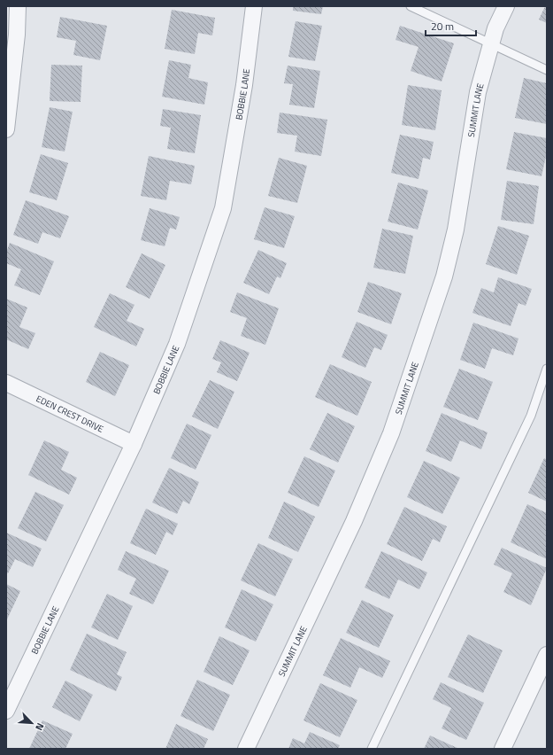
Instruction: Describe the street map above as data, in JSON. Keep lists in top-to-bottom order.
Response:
{
  "streets": {
    "street": ["BOBBIE LANE", "SUMMIT LANE", "EDEN CREST DRIVE"]
  },
  "crossings": [
    ["BOBBIE LANE", "EDEN CREST DRIVE"]
  ],
  "scale_bar": "20 m",
  "north": "bottom right"
}
